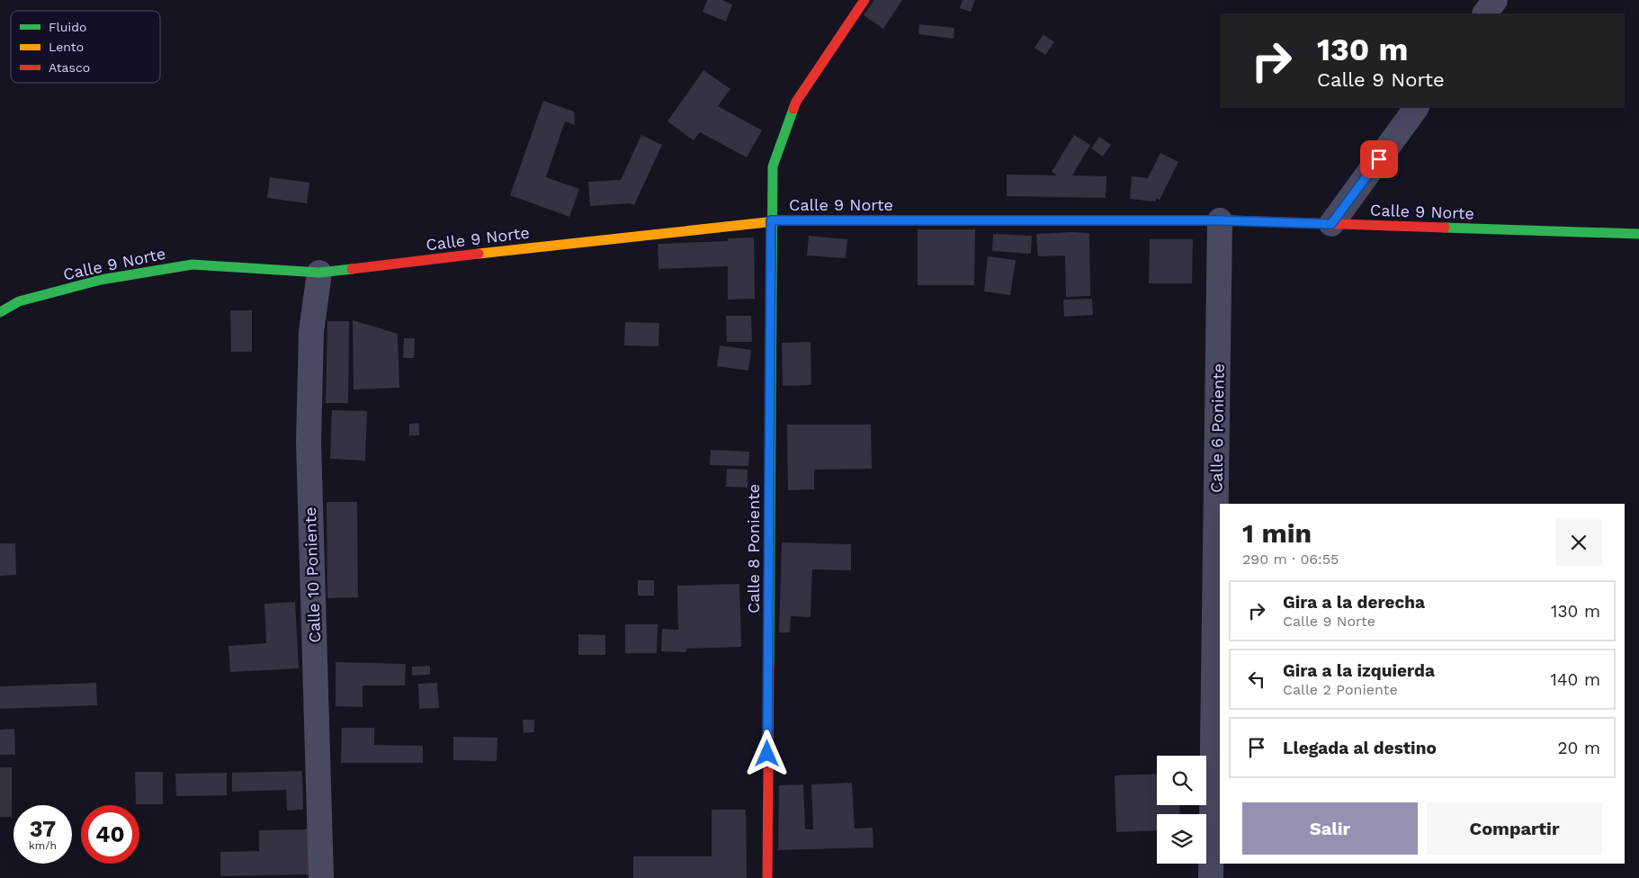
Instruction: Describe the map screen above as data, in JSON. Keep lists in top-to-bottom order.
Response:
{
  "streets": {
    "street": [
      "Calle 9 Norte",
      "Calle 6 Poniente",
      "Calle 8 Poniente",
      "Calle 10 Poniente"
    ]
  },
  "crossings": [
    ["Calle 9 Norte", "Calle 6 Poniente"],
    ["Calle 9 Norte", "Calle 8 Poniente"],
    ["Calle 9 Norte", "Calle 10 Poniente"]
  ],
  "legend": ["Fluido", "Lento", "Atasco"],
  "page": {
    "turn": ["130 m", "Calle 9 Norte"],
    "heading": ["1 min", "290 m · 06:55"],
    "list": [
      {
        "name": "Gira a la derecha",
        "note": "Calle 9 Norte",
        "value": "130 m"
      },
      {
        "name": "Gira a la izquierda",
        "note": "Calle 2 Poniente",
        "value": "140 m"
      },
      {
        "name": "Llegada al destino",
        "value": "20 m"
      }
    ],
    "buttons": ["Salir", "Compartir"],
    "speed": "37 km/h",
    "limit": "40"
  }
}
